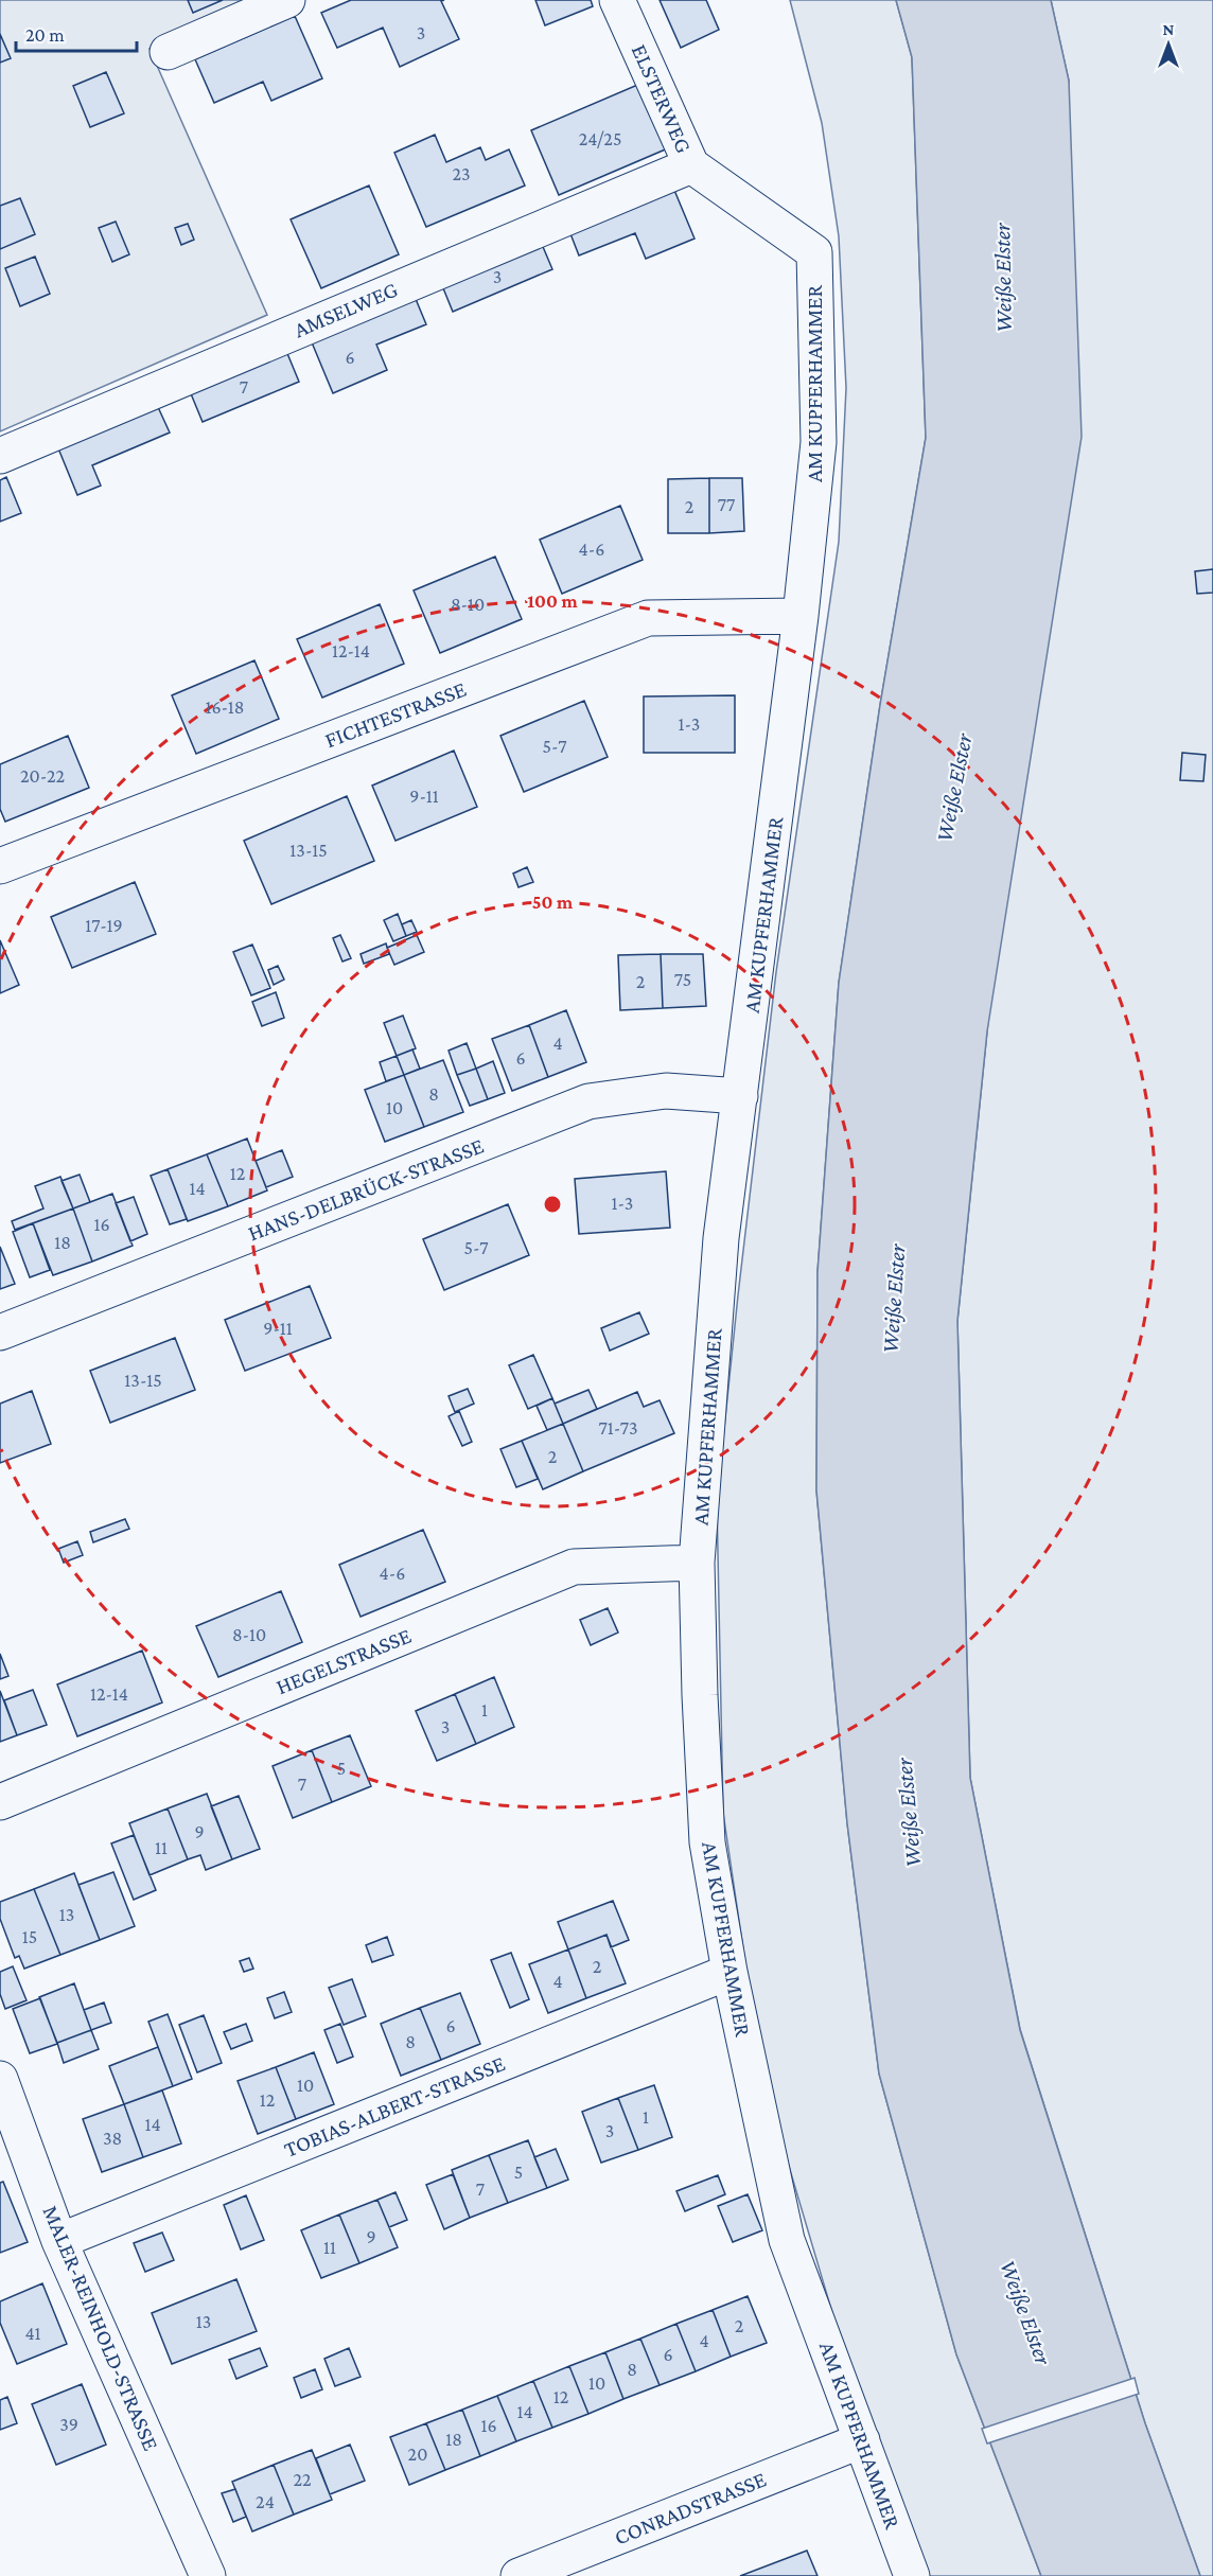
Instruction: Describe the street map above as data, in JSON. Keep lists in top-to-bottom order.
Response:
{
  "streets": {
    "street": [
      "ELSTERWEG",
      "AMSELWEG",
      "AM KUPFERHAMMER",
      "FICHTESTRASSE",
      "HANS-DELBRÜCK-STRASSE",
      "HEGELSTRASSE",
      "TOBIAS-ALBERT-STRASSE",
      "MALER-REINHOLD-STRASSE",
      "CONRADSTRASSE"
    ]
  },
  "crossings": [
    ["ELSTERWEG", "AMSELWEG"],
    ["ELSTERWEG", "AM KUPFERHAMMER"],
    ["AM KUPFERHAMMER", "FICHTESTRASSE"],
    ["AM KUPFERHAMMER", "HANS-DELBRÜCK-STRASSE"],
    ["AM KUPFERHAMMER", "HEGELSTRASSE"],
    ["AM KUPFERHAMMER", "TOBIAS-ALBERT-STRASSE"],
    ["AM KUPFERHAMMER", "CONRADSTRASSE"],
    ["TOBIAS-ALBERT-STRASSE", "MALER-REINHOLD-STRASSE"]
  ],
  "water": ["Weiße Elster"],
  "house_numbers": [
    "3",
    "24/25",
    "23",
    "3",
    "6",
    "7",
    "77",
    "2",
    "4-6",
    "8-10",
    "12-14",
    "16-18",
    "1-3",
    "5-7",
    "20-22",
    "9-11",
    "13-15",
    "17-19",
    "75",
    "2",
    "4",
    "6",
    "8",
    "10",
    "12",
    "14",
    "1-3",
    "16",
    "18",
    "5-7",
    "9-11",
    "13-15",
    "71-73",
    "2",
    "4-6",
    "8-10",
    "12-14",
    "1",
    "3",
    "5",
    "7",
    "9",
    "11",
    "13",
    "15",
    "2",
    "4",
    "6",
    "8",
    "10",
    "12",
    "1",
    "14",
    "3",
    "38",
    "5",
    "7",
    "9",
    "11",
    "13",
    "2",
    "41",
    "4",
    "6",
    "8",
    "10",
    "12",
    "14",
    "39",
    "16",
    "18",
    "20",
    "22",
    "24"
  ],
  "scale_bar": "20 m",
  "north": "top",
  "rings": ["100 m", "50 m"]
}
